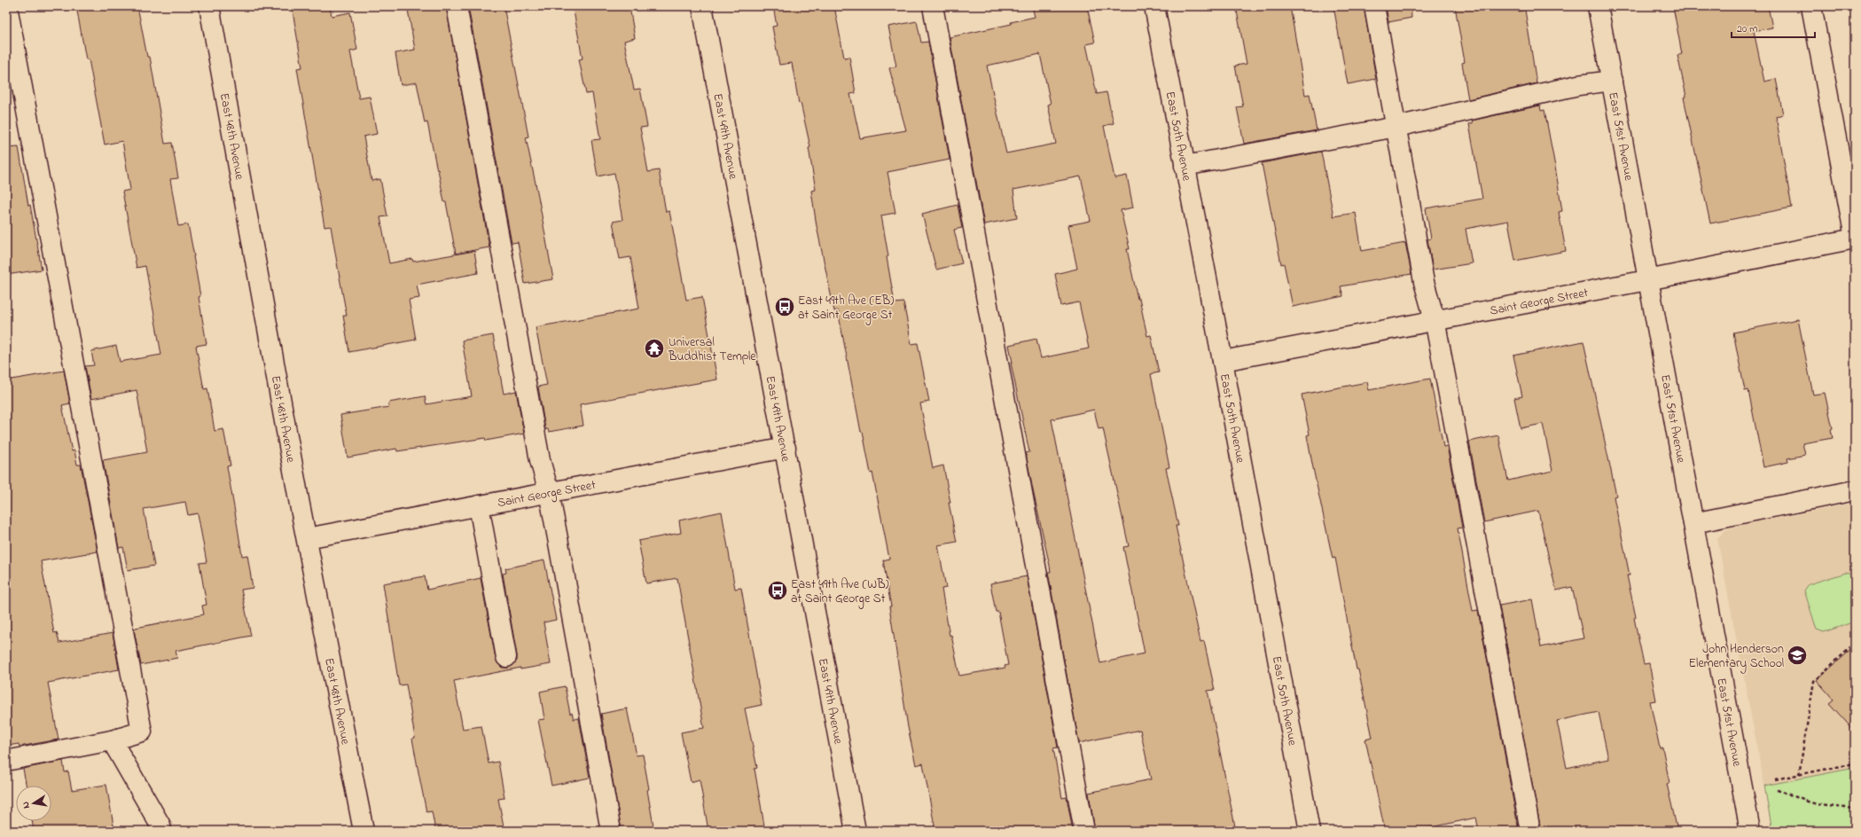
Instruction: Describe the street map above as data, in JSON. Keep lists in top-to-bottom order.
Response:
{
  "streets": {
    "street": [
      "East 49th Avenue",
      "East 51st Avenue",
      "East 48th Avenue",
      "East 50th Avenue",
      "Saint George Street"
    ]
  },
  "crossings": [
    ["East 49th Avenue", "Saint George Street"],
    ["East 51st Avenue", "Saint George Street"],
    ["East 48th Avenue", "Saint George Street"],
    ["East 50th Avenue", "Saint George Street"]
  ],
  "places": {
    "bus stop": ["East 49th Ave (EB) at Saint George St", "East 49th Ave (WB) at Saint George St"],
    "temple": ["Universal Buddhist Temple"],
    "school or university": ["John Henderson Elementary School"]
  },
  "scale_bar": "20 m",
  "north": "left"
}
